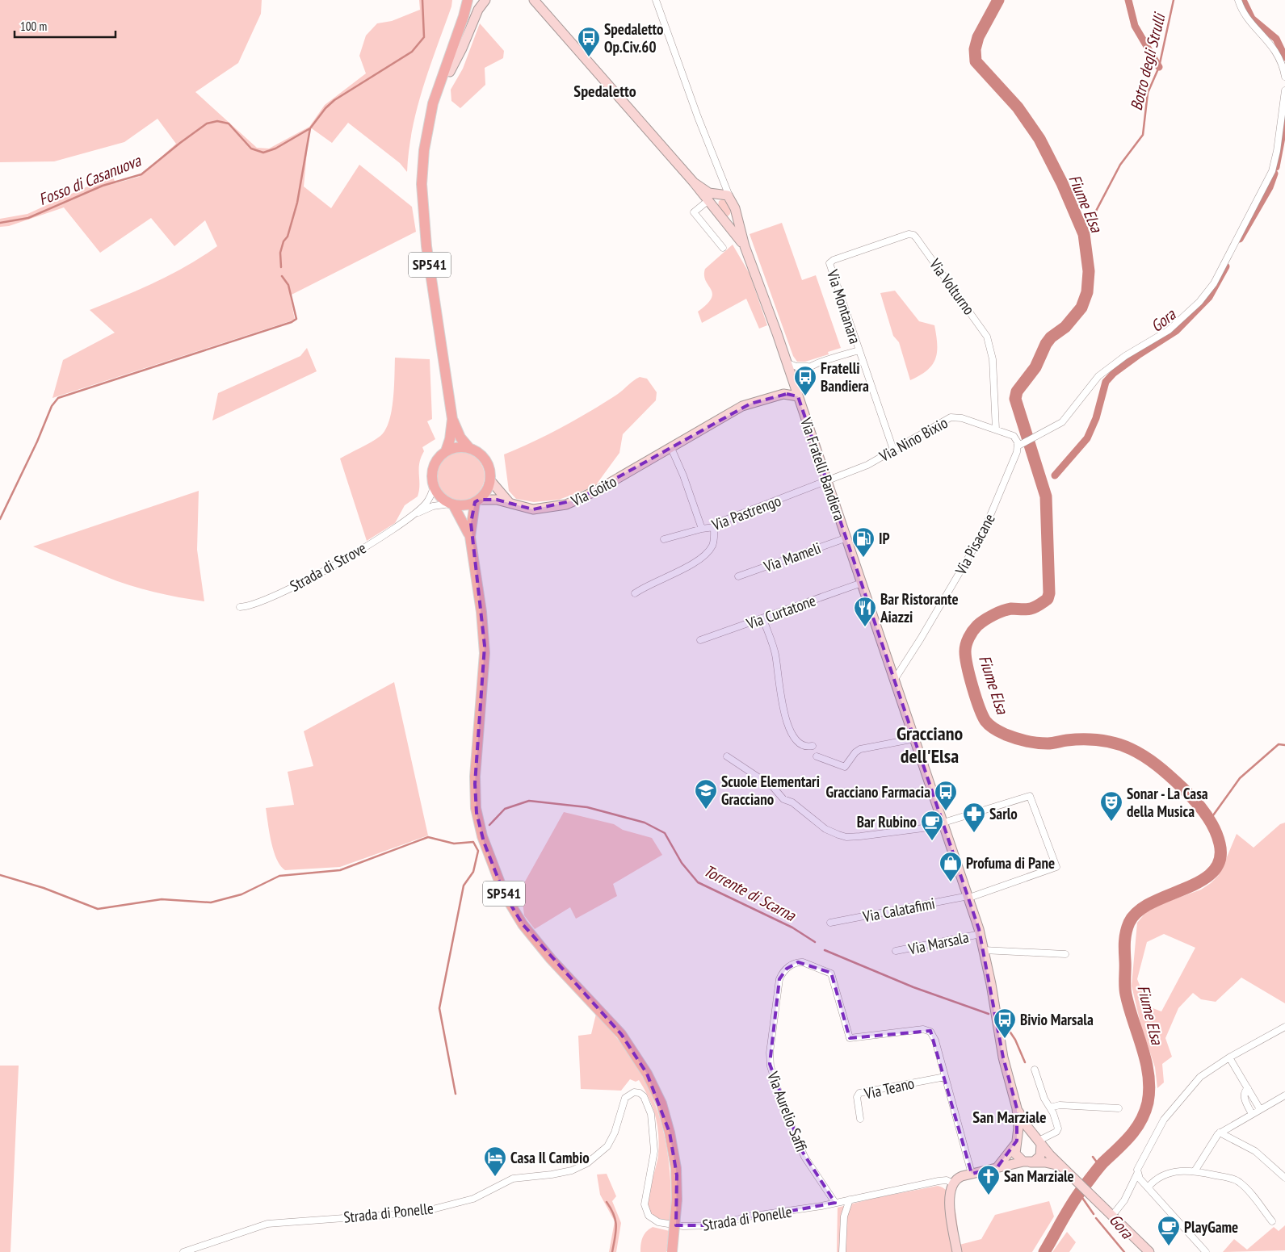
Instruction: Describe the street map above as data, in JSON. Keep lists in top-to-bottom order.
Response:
{
  "streets": {
    "main road": ["SP541", "Via Fratelli Bandiera", "Via Goito"],
    "street": [
      "Via Volturno",
      "Via Montanara",
      "Via Nino Bixio",
      "Via Pastrengo",
      "Via Pisacane",
      "Via Mameli",
      "Strada di Strove",
      "Via Curtatone",
      "Via Calatafimi",
      "Via Marsala",
      "Via Teano",
      "Via Aurelio Saffi",
      "Strada di Ponelle"
    ]
  },
  "crossings": [
    ["SP541", "Via Goito"],
    ["SP541", "Strada di Strove"],
    ["Via Volturno", "Via Montanara"],
    ["Via Volturno", "Via Nino Bixio"],
    ["Via Montanara", "Via Nino Bixio"],
    ["Via Montanara", "Via Fratelli Bandiera"],
    ["Via Montanara", "Via Goito"],
    ["Via Nino Bixio", "Via Fratelli Bandiera"],
    ["Via Nino Bixio", "Via Pastrengo"],
    ["Via Nino Bixio", "Via Pisacane"],
    ["Via Fratelli Bandiera", "Via Goito"],
    ["Via Fratelli Bandiera", "Via Pastrengo"],
    ["Via Fratelli Bandiera", "Via Pisacane"],
    ["Via Fratelli Bandiera", "Via Mameli"],
    ["Via Fratelli Bandiera", "Via Curtatone"],
    ["Via Fratelli Bandiera", "Via Calatafimi"],
    ["Via Fratelli Bandiera", "Via Marsala"],
    ["Via Goito", "Strada di Strove"],
    ["Via Teano", "Via Aurelio Saffi"],
    ["Via Aurelio Saffi", "Strada di Ponelle"]
  ],
  "districts": ["Spedaletto", "Gracciano dell'Elsa", "San Marziale"],
  "water": [
    "Botro degli Strulli",
    "Fosso di Casanuova",
    "Fiume Elsa",
    "Gora",
    "Torrente di Scarna"
  ],
  "places": {
    "bus stop": [
      "Spedaletto Op.Civ.60",
      "Fratelli Bandiera",
      "Gracciano Farmacia",
      "Bivio Marsala"
    ],
    "fuel station": ["IP"],
    "restaurant": ["Bar Ristorante Aiazzi"],
    "school or university": ["Scuole Elementari Gracciano"],
    "theatre": ["Sonar - La Casa della Musica"],
    "pharmacy": ["Sarlo"],
    "cafe": ["Bar Rubino", "PlayGame"],
    "shop": ["Profuma di Pane"],
    "hotel": ["Casa Il Cambio"],
    "church": ["San Marziale"]
  },
  "scale_bar": "100 m"
}
